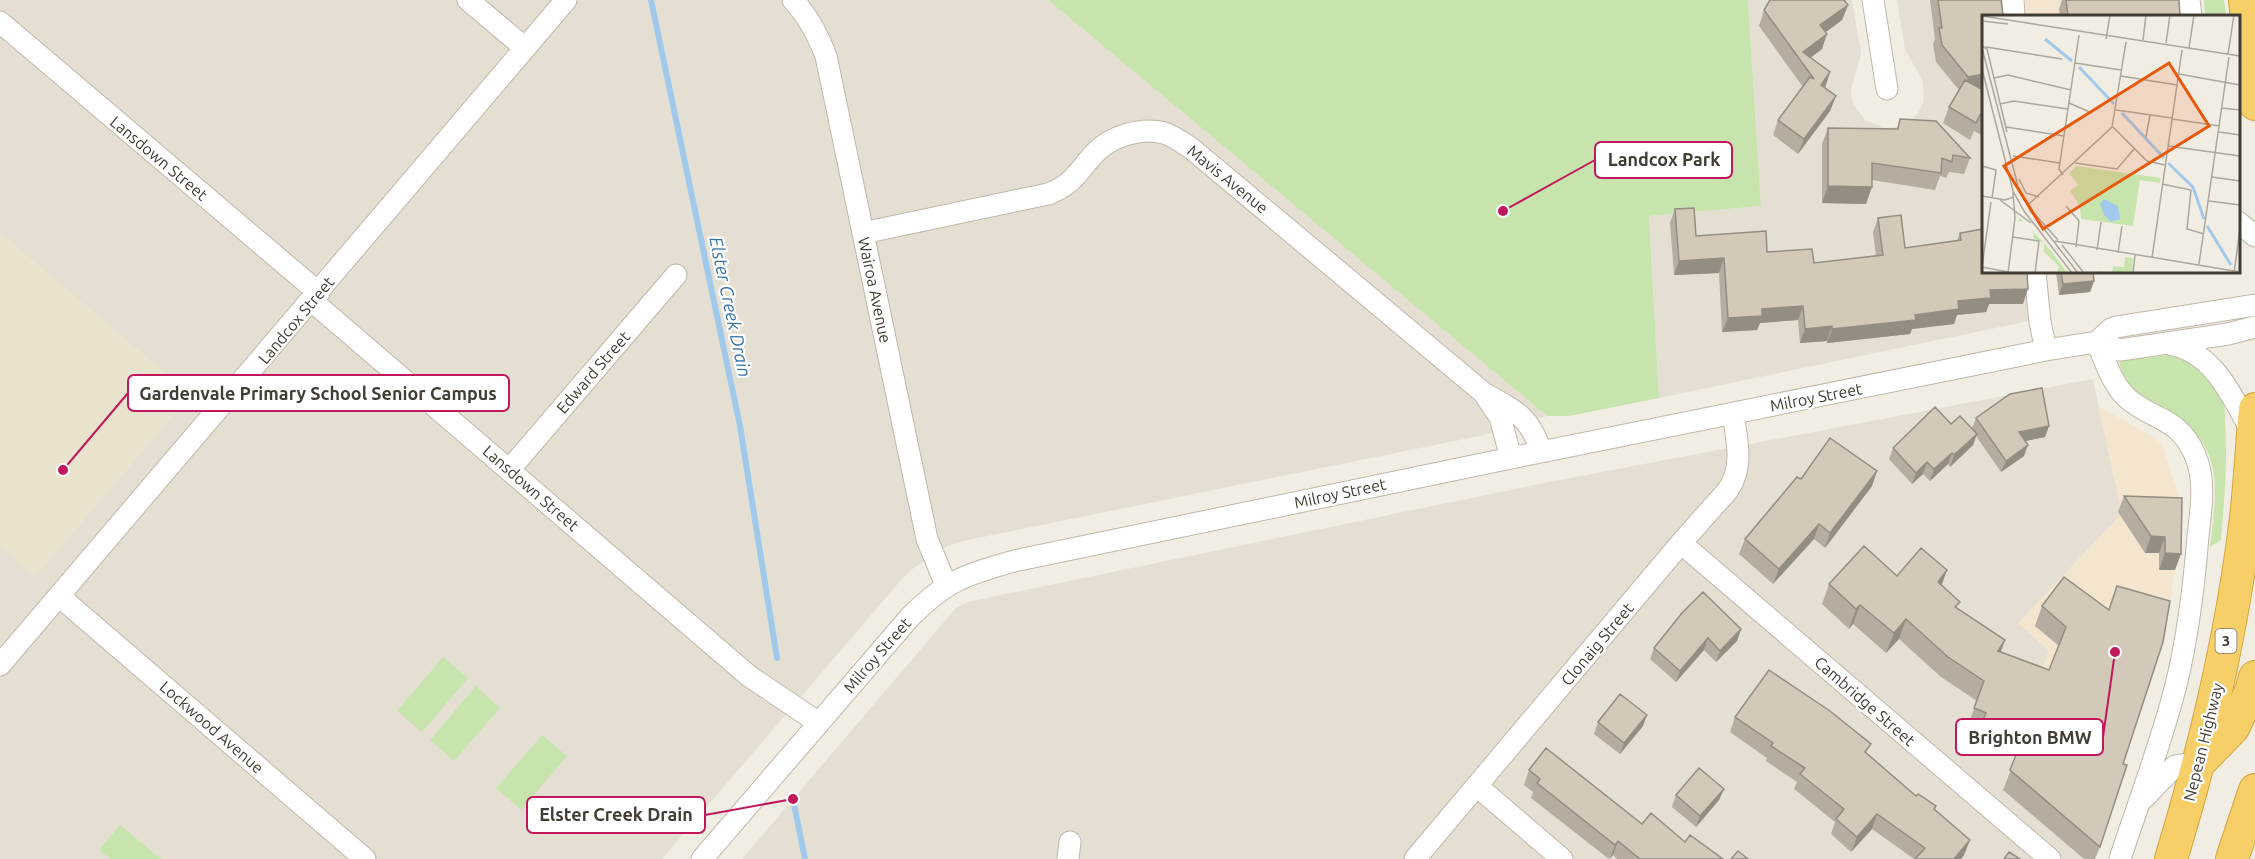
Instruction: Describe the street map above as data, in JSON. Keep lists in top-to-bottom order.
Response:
{
  "streets": {
    "highway": ["3", "Nepean Highway"],
    "street": [
      "Lansdown Street",
      "Mavis Avenue",
      "Wairoa Avenue",
      "Landcox Street",
      "Edward Street",
      "Milroy Street",
      "Clonaig Street",
      "Cambridge Street",
      "Lockwood Avenue"
    ]
  },
  "crossings": [
    ["Lansdown Street", "Landcox Street"],
    ["Lansdown Street", "Edward Street"],
    ["Lansdown Street", "Milroy Street"],
    ["Mavis Avenue", "Wairoa Avenue"],
    ["Mavis Avenue", "Milroy Street"],
    ["Wairoa Avenue", "Milroy Street"],
    ["Landcox Street", "Lockwood Avenue"],
    ["Milroy Street", "Clonaig Street"],
    ["Clonaig Street", "Cambridge Street"]
  ],
  "water": ["Elster Creek Drain"],
  "places": [
    "Landcox Park",
    "Gardenvale Primary School Senior Campus",
    "Brighton BMW",
    "Elster Creek Drain"
  ]
}
